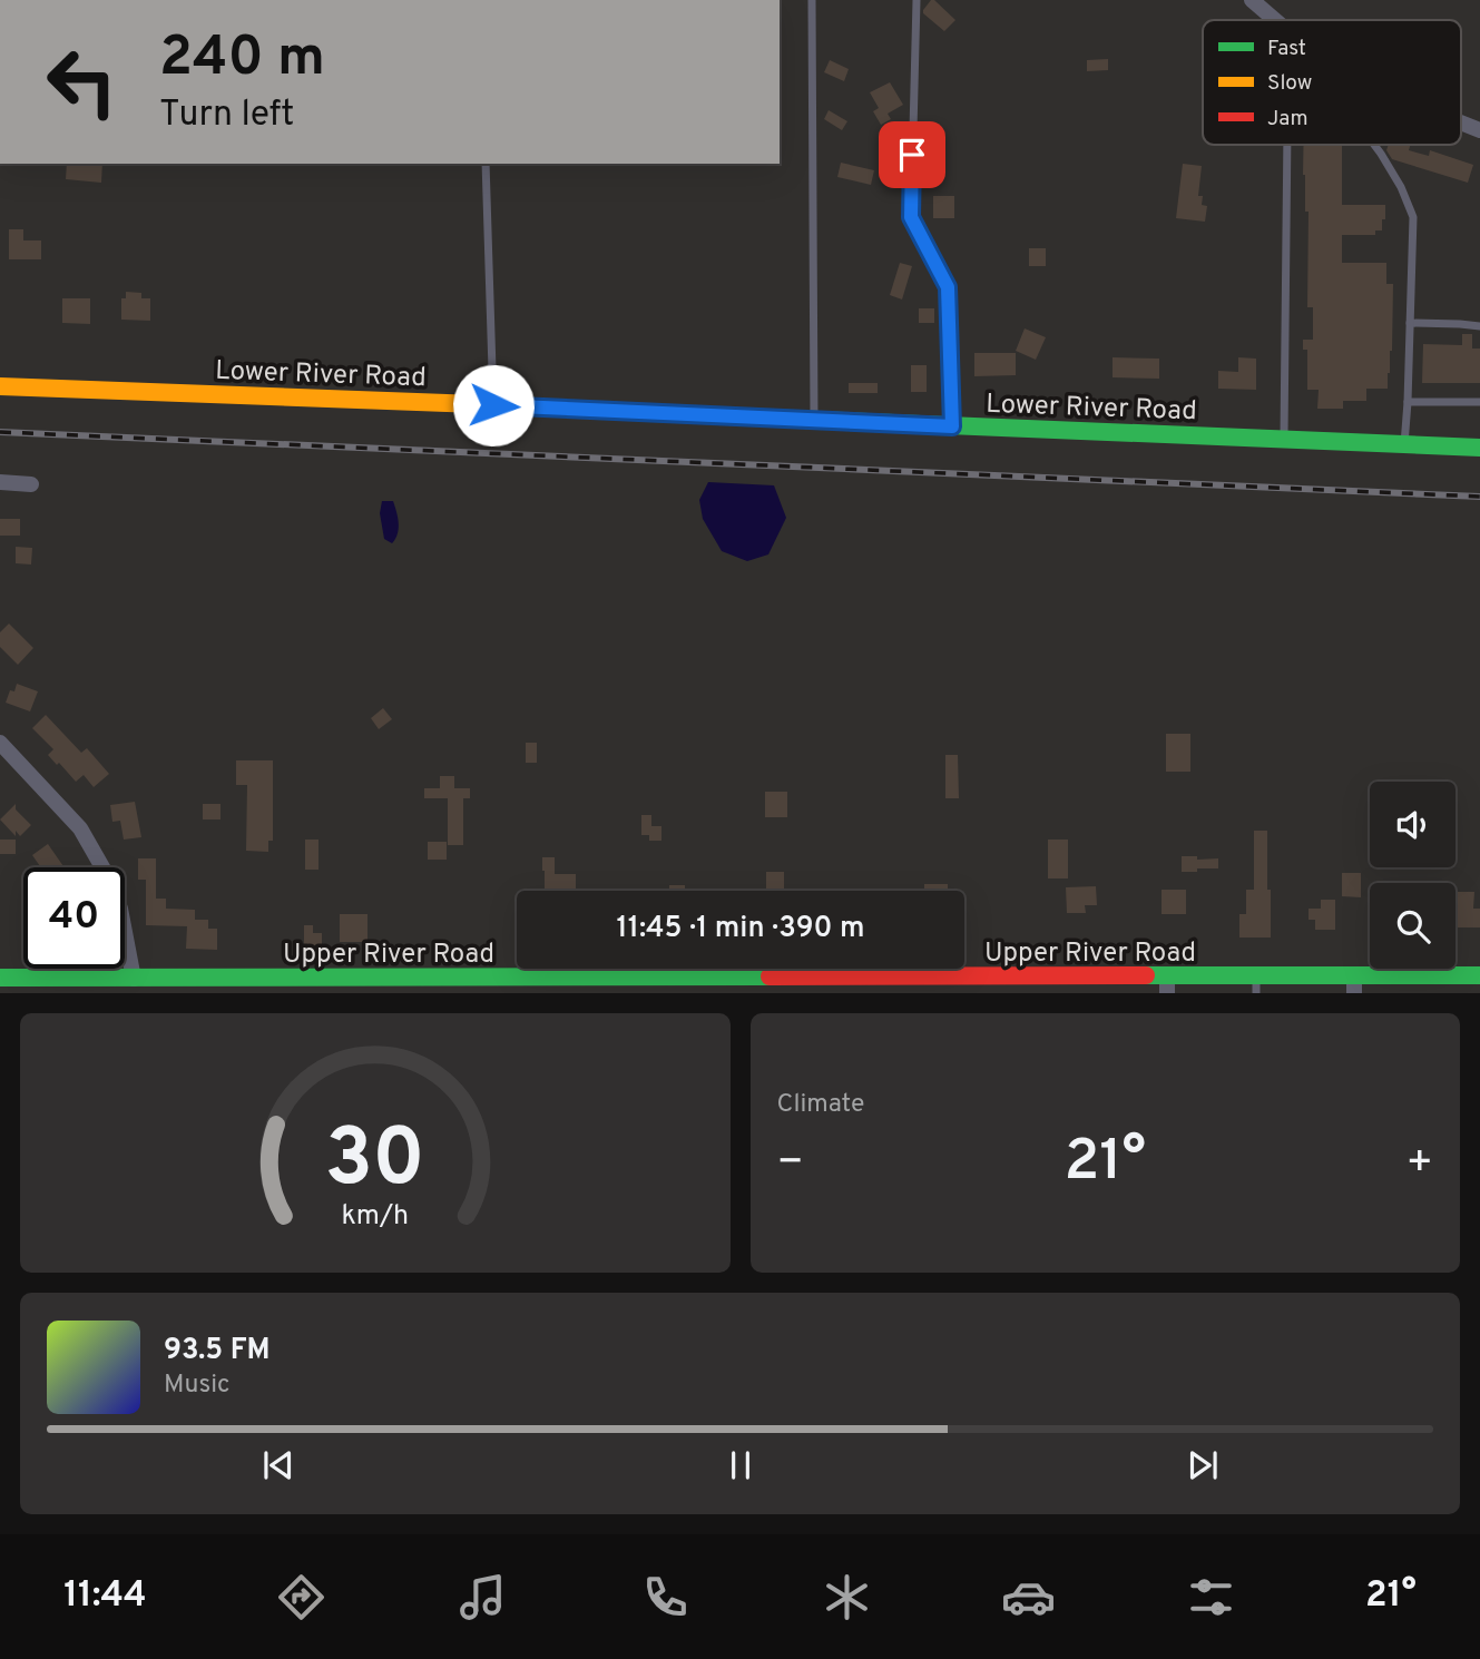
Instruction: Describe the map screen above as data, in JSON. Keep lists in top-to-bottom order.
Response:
{
  "streets": {
    "street": ["Lower River Road", "Upper River Road"]
  },
  "legend": ["Fast", "Slow", "Jam"],
  "page": {
    "turn": ["240 m", "Turn left"],
    "limit": "40",
    "trip": "11:45 · 1 min · 390 m",
    "tile": "Climate",
    "heat": ["−", "21°", "+"],
    "song": ["93.5 FM", "Music"],
    "tabs": ["11:44", "21°"],
    "gauge": ["30", "km/h"]
  }
}
